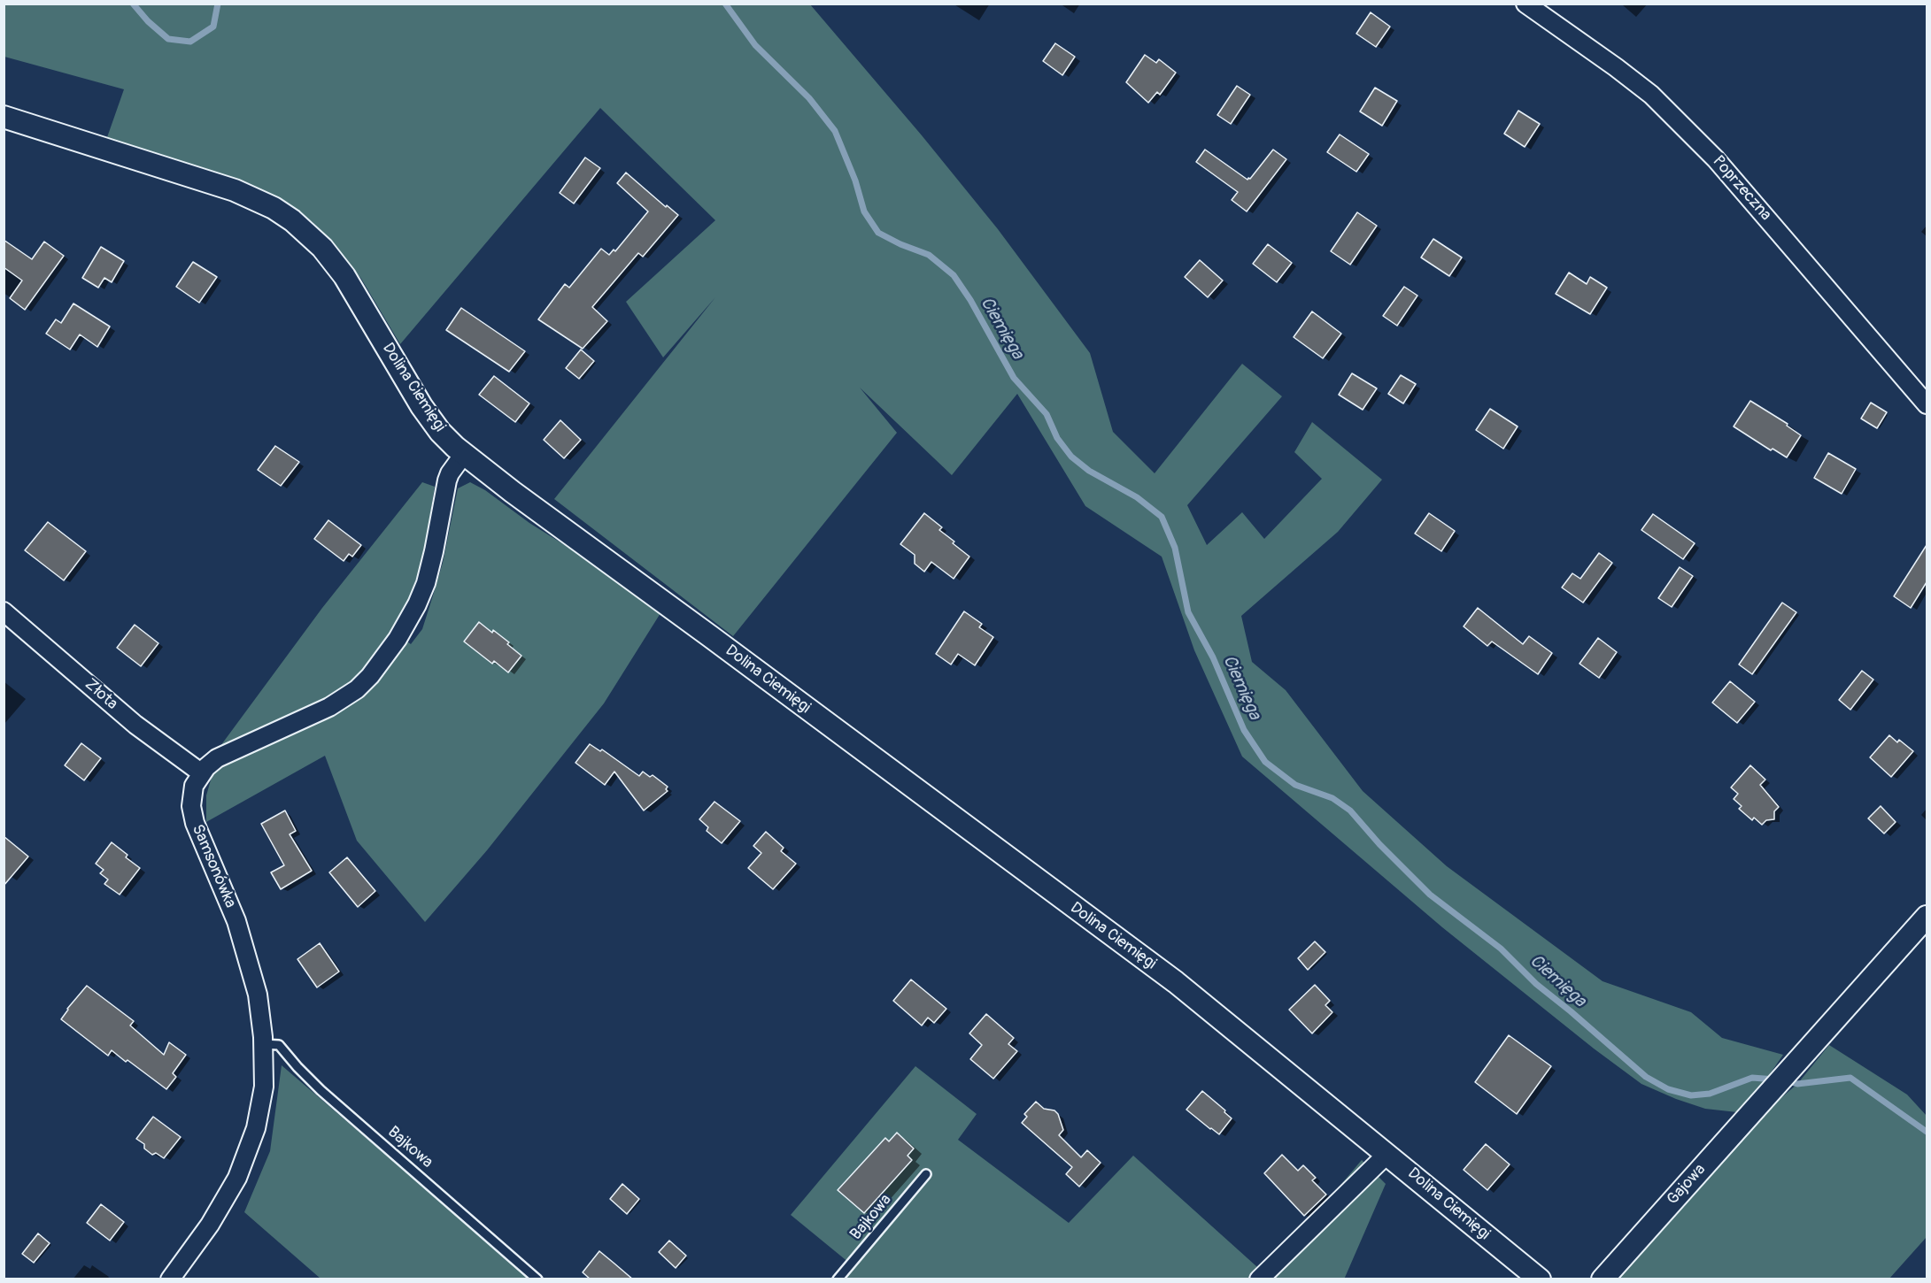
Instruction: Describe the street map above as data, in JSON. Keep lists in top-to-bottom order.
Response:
{
  "streets": {
    "street": [
      "Poprzeczna",
      "Dolina Ciemięgi",
      "Złota",
      "Samsonówka",
      "Gajowa"
    ],
    "lane": ["Bajkowa"]
  },
  "crossings": [
    ["Dolina Ciemięgi", "Samsonówka"],
    ["Złota", "Samsonówka"],
    ["Samsonówka", "Bajkowa"]
  ],
  "water": ["Ciemięga"]
}
